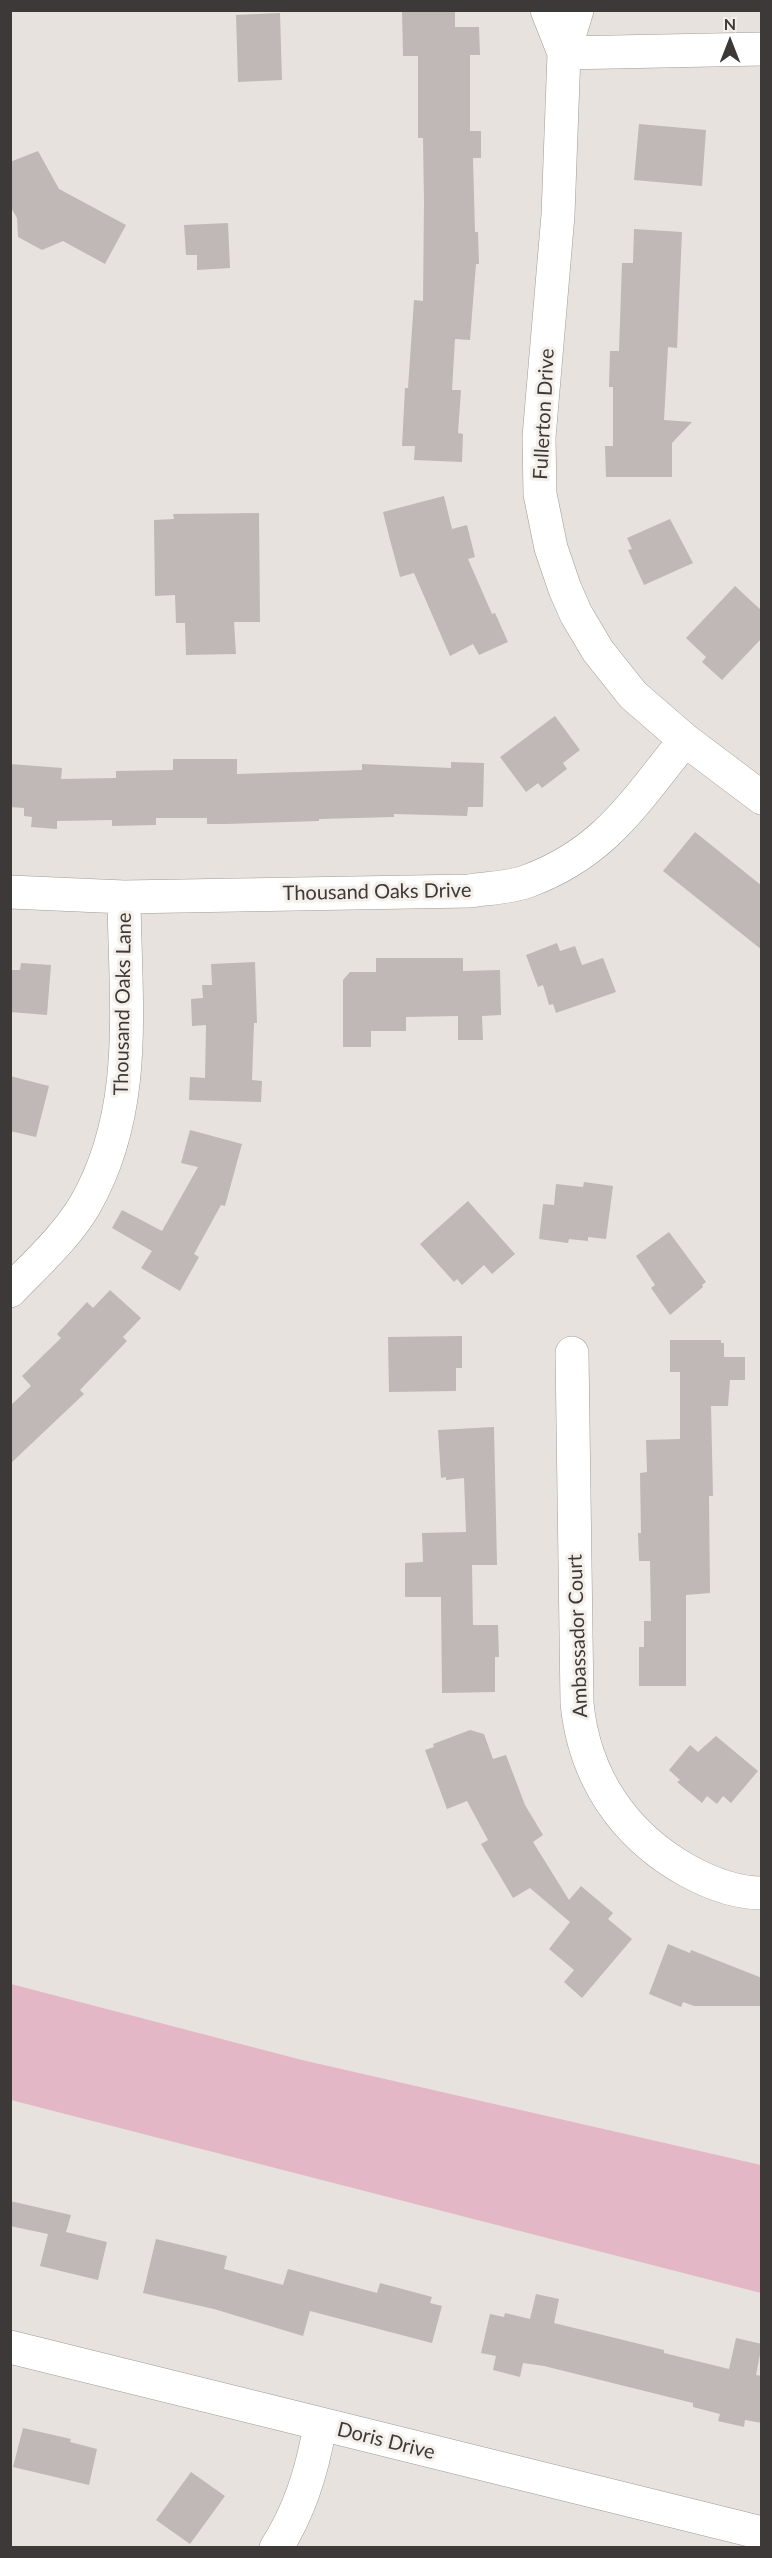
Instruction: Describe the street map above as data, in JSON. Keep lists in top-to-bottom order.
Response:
{
  "streets": {
    "street": [
      "Fullerton Drive",
      "Thousand Oaks Drive",
      "Thousand Oaks Lane",
      "Ambassador Court",
      "Doris Drive"
    ]
  },
  "crossings": [
    ["Fullerton Drive", "Thousand Oaks Drive"],
    ["Thousand Oaks Drive", "Thousand Oaks Lane"]
  ],
  "north": "top"
}
